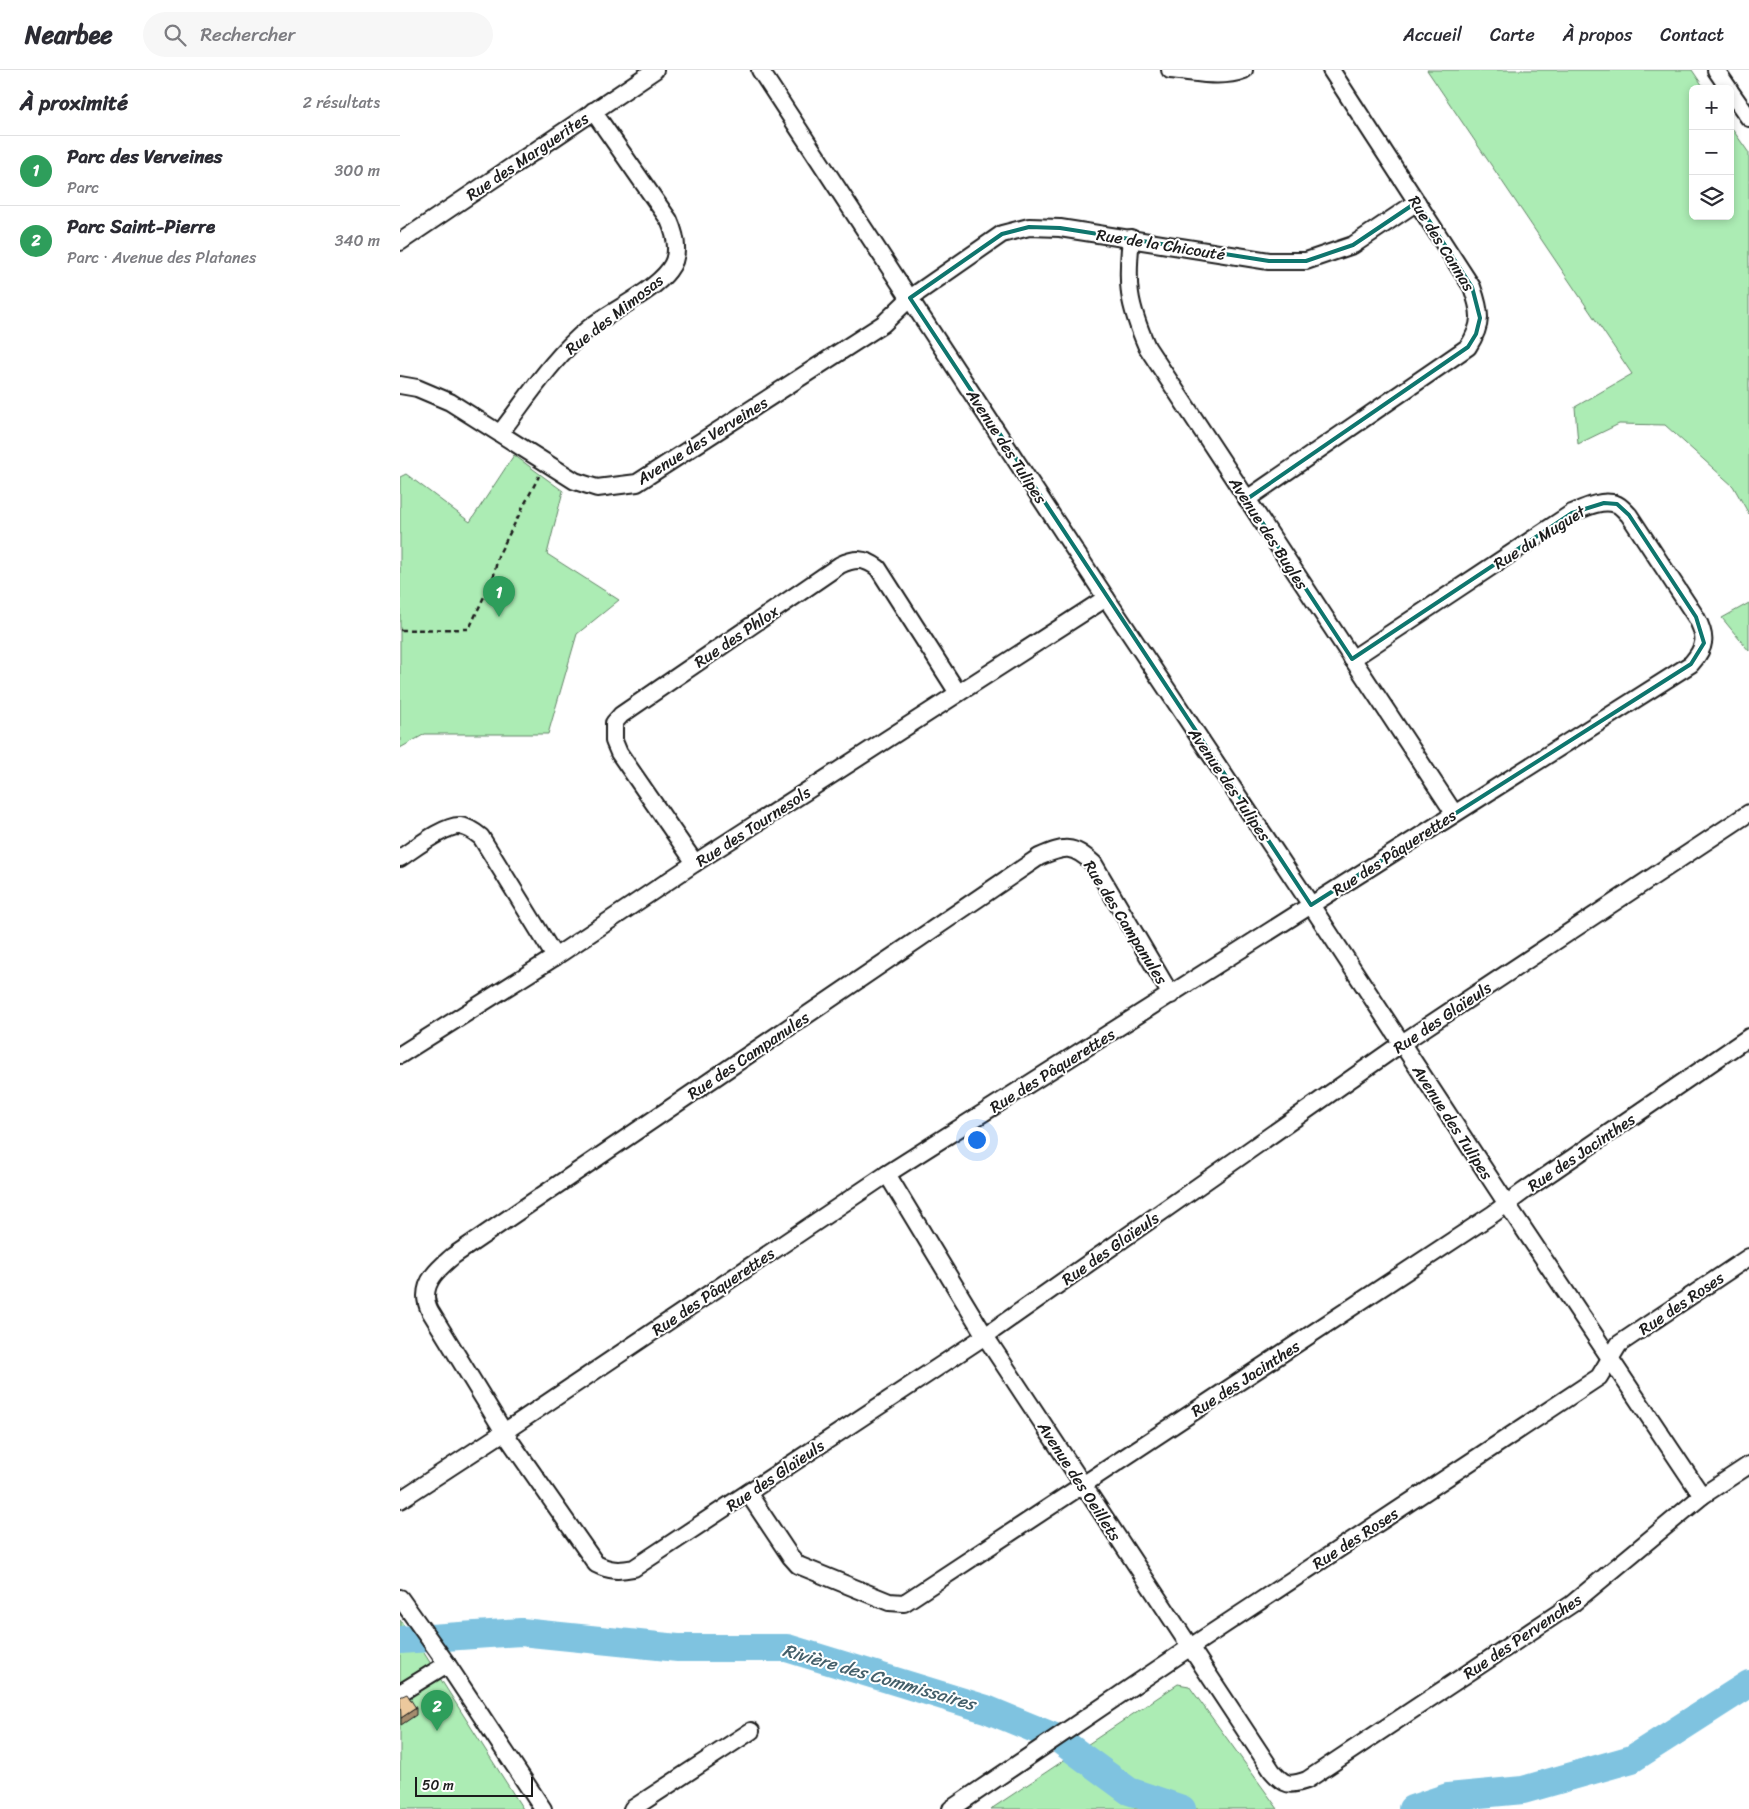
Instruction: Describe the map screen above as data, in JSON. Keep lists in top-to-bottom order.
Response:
{
  "streets": {
    "street": [
      "Rue des Marguerites",
      "Rue des Cannas",
      "Rue de la Chicouté",
      "Rue des Mimosas",
      "Avenue des Verveines",
      "Avenue des Tulipes",
      "Avenue des Bugles",
      "Rue du Muguet",
      "Rue des Phlox",
      "Rue des Tournesols",
      "Rue des Pâquerettes",
      "Rue des Campanules",
      "Rue des Glaïeuls",
      "Rue des Jacinthes",
      "Rue des Roses",
      "Avenue des Oeillets",
      "Rue des Pervenches"
    ]
  },
  "crossings": [
    ["Rue des Marguerites", "Rue des Mimosas"],
    ["Rue des Cannas", "Rue de la Chicouté"],
    ["Rue des Cannas", "Avenue des Bugles"],
    ["Rue de la Chicouté", "Avenue des Verveines"],
    ["Rue de la Chicouté", "Avenue des Tulipes"],
    ["Rue de la Chicouté", "Avenue des Bugles"],
    ["Rue des Mimosas", "Avenue des Verveines"],
    ["Avenue des Verveines", "Avenue des Tulipes"],
    ["Avenue des Tulipes", "Rue des Tournesols"],
    ["Avenue des Tulipes", "Rue des Pâquerettes"],
    ["Avenue des Tulipes", "Rue des Glaïeuls"],
    ["Avenue des Tulipes", "Rue des Jacinthes"],
    ["Avenue des Tulipes", "Rue des Roses"],
    ["Avenue des Tulipes", "Rue des Pervenches"],
    ["Avenue des Bugles", "Rue du Muguet"],
    ["Avenue des Bugles", "Rue des Pâquerettes"],
    ["Rue du Muguet", "Rue des Pâquerettes"],
    ["Rue des Phlox", "Rue des Tournesols"],
    ["Rue des Pâquerettes", "Rue des Campanules"],
    ["Rue des Pâquerettes", "Rue des Glaïeuls"],
    ["Rue des Pâquerettes", "Avenue des Oeillets"],
    ["Rue des Campanules", "Rue des Glaïeuls"],
    ["Rue des Glaïeuls", "Rue des Jacinthes"],
    ["Rue des Glaïeuls", "Avenue des Oeillets"],
    ["Rue des Jacinthes", "Avenue des Oeillets"],
    ["Rue des Roses", "Avenue des Oeillets"],
    ["Avenue des Oeillets", "Rue des Pervenches"]
  ],
  "water": ["Rivière des Commissaires"],
  "scale_bar": "50 m",
  "page": {
    "header": "Nearbee",
    "search": "Rechercher",
    "nav": [
      "Accueil",
      "Carte",
      "À propos",
      "Contact"
    ],
    "heading": ["À proximité", "2 résultats"],
    "map_buttons": ["+", "−"],
    "list": [
      {
        "mark": "1",
        "name": "Parc des Verveines",
        "note": "Parc",
        "value": "300 m"
      },
      {
        "mark": "2",
        "name": "Parc Saint-Pierre",
        "note": "Parc · Avenue des Platanes",
        "value": "340 m"
      }
    ],
    "pins": ["1", "2"],
    "scale": "50 m"
  }
}
